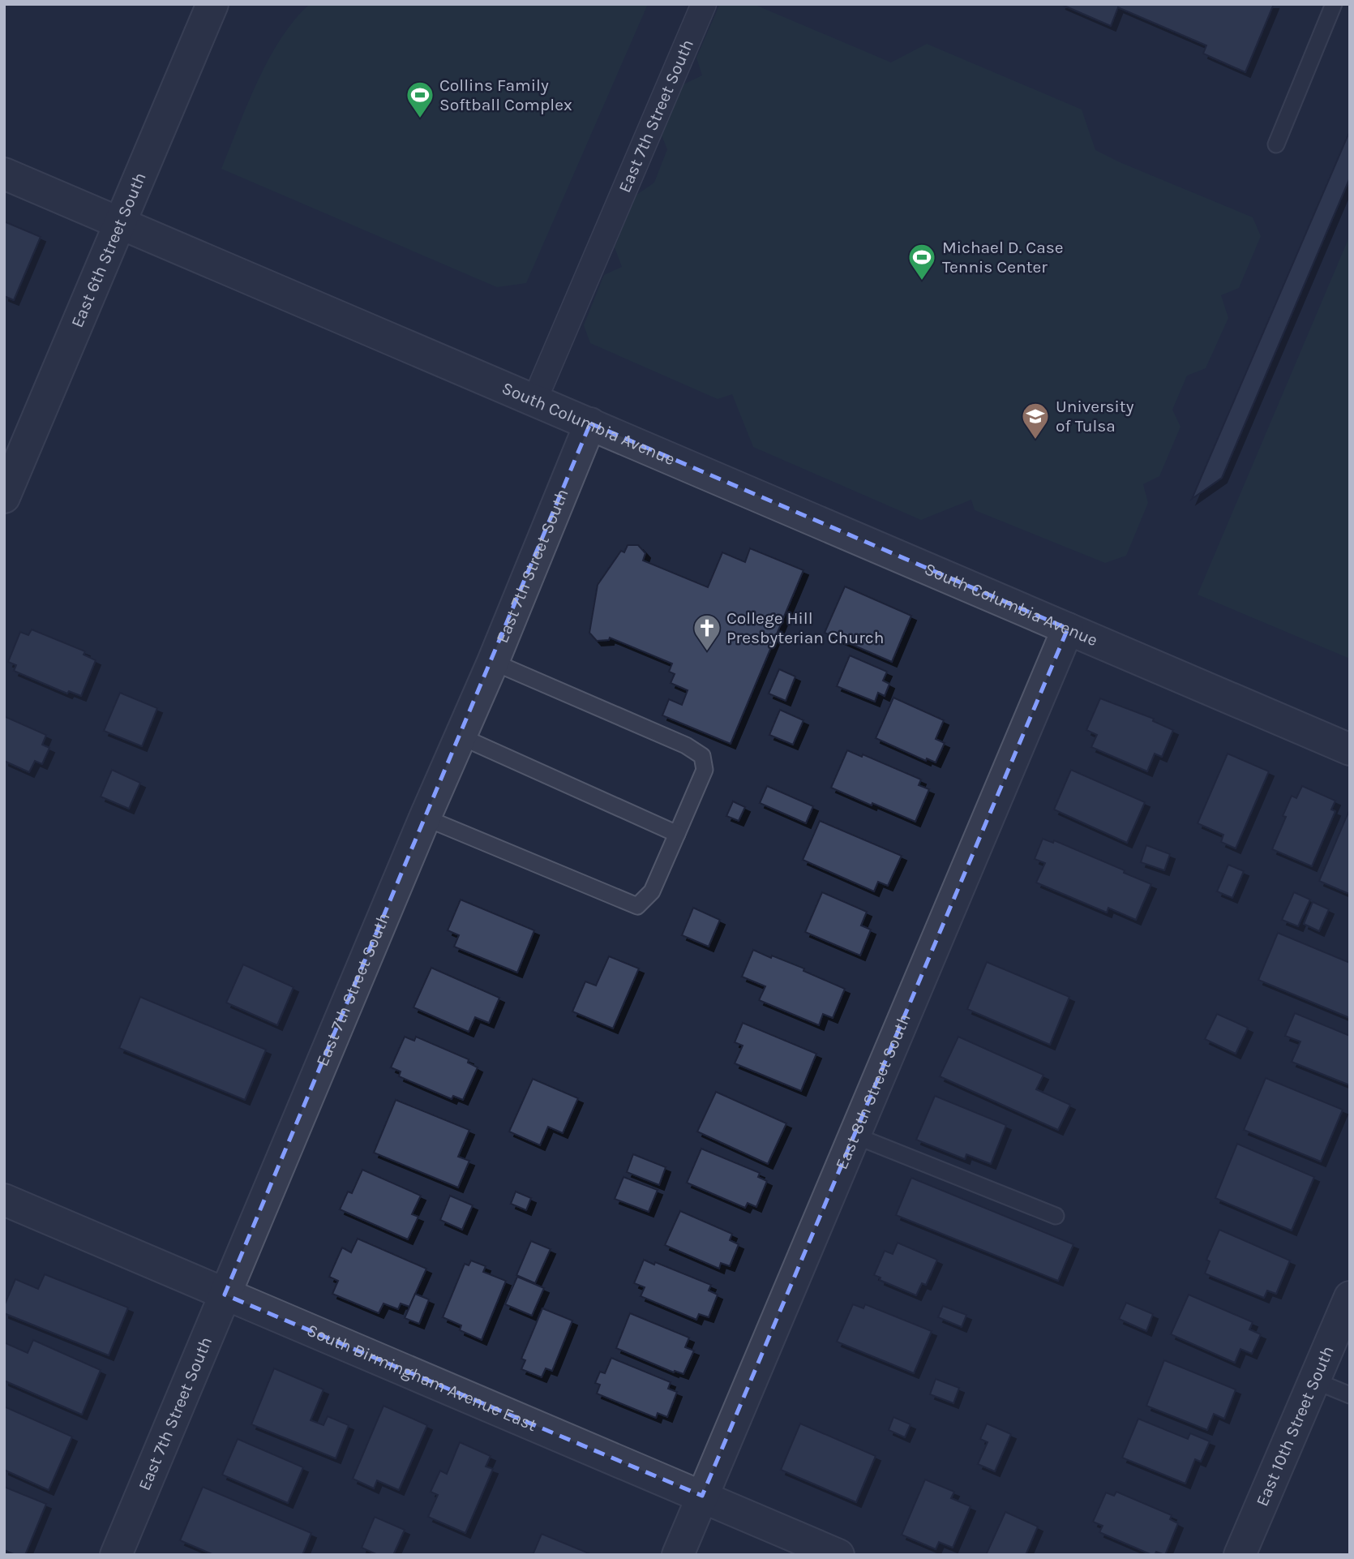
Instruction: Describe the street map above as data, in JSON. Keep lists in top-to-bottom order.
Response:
{
  "streets": {
    "street": [
      "East 7th Street South",
      "East 6th Street South",
      "South Columbia Avenue",
      "East 8th Street South",
      "South Birmingham Avenue East",
      "East 10th Street South"
    ]
  },
  "crossings": [
    ["East 7th Street South", "South Columbia Avenue"],
    ["East 7th Street South", "South Birmingham Avenue East"],
    ["East 6th Street South", "South Columbia Avenue"],
    ["South Columbia Avenue", "East 8th Street South"],
    ["East 8th Street South", "South Birmingham Avenue East"]
  ],
  "places": {
    "sports": ["Collins Family Softball Complex", "Michael D. Case Tennis Center"],
    "school or university": ["University of Tulsa"],
    "church": ["College Hill Presbyterian Church"]
  }
}
